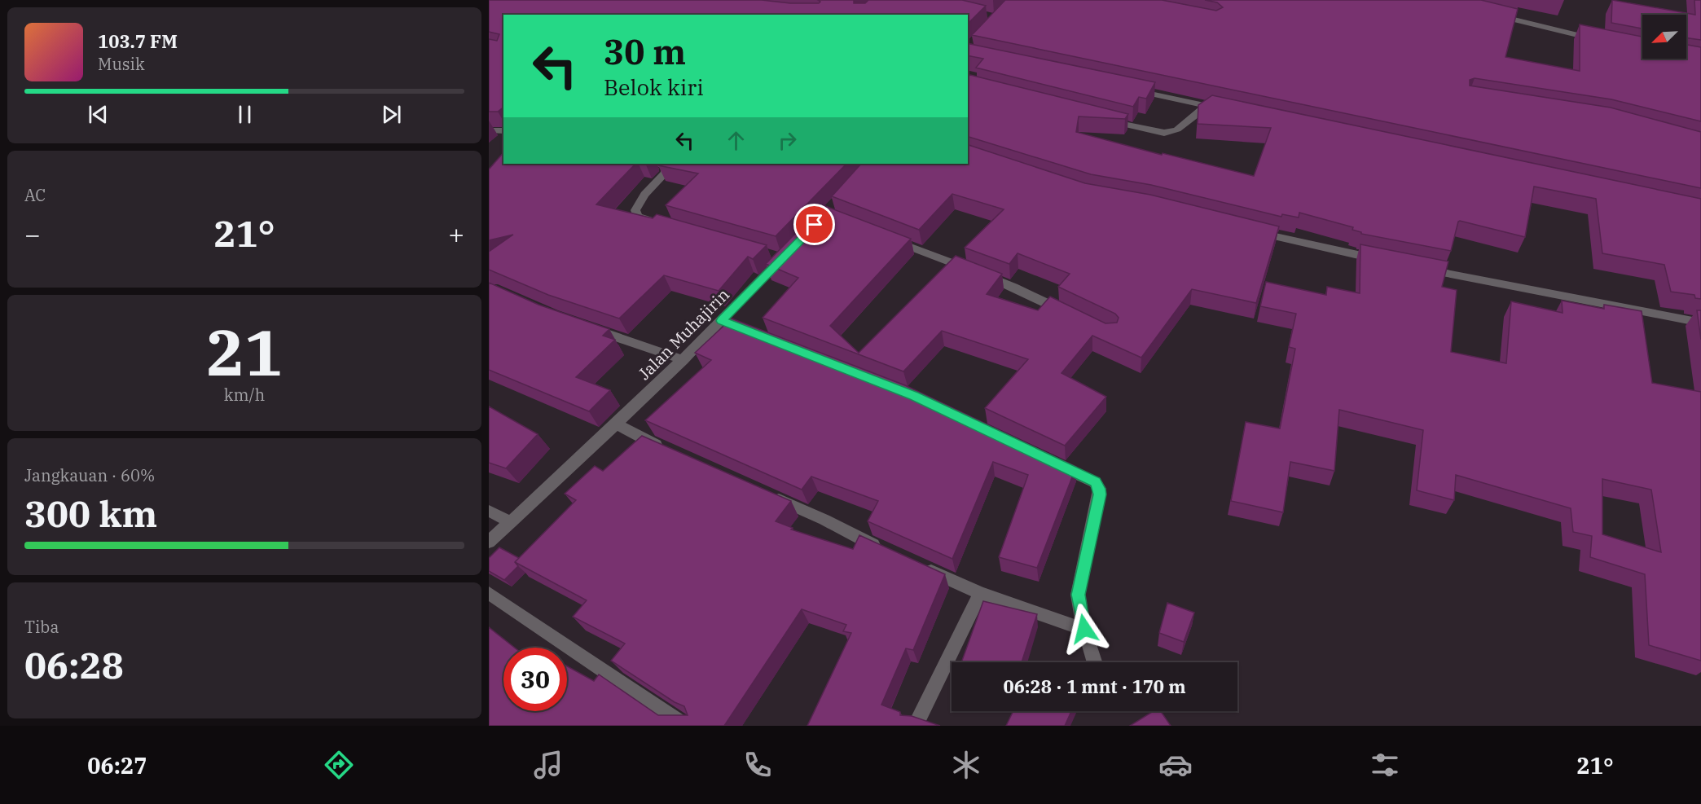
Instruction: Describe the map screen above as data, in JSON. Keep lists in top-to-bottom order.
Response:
{
  "streets": {
    "street": ["Jalan Muhajirin"]
  },
  "north": "bottom left",
  "page": {
    "turn": ["30 m", "Belok kiri"],
    "song": ["103.7 FM", "Musik"],
    "tile": [
      "AC",
      ["21", "km/h"],
      ["Jangkauan · 60%", "300 km"],
      ["Tiba", "06:28"]
    ],
    "heat": ["−", "21°", "+"],
    "limit": "30",
    "trip": "06:28 · 1 mnt · 170 m",
    "tabs": ["06:27", "21°"]
  }
}
